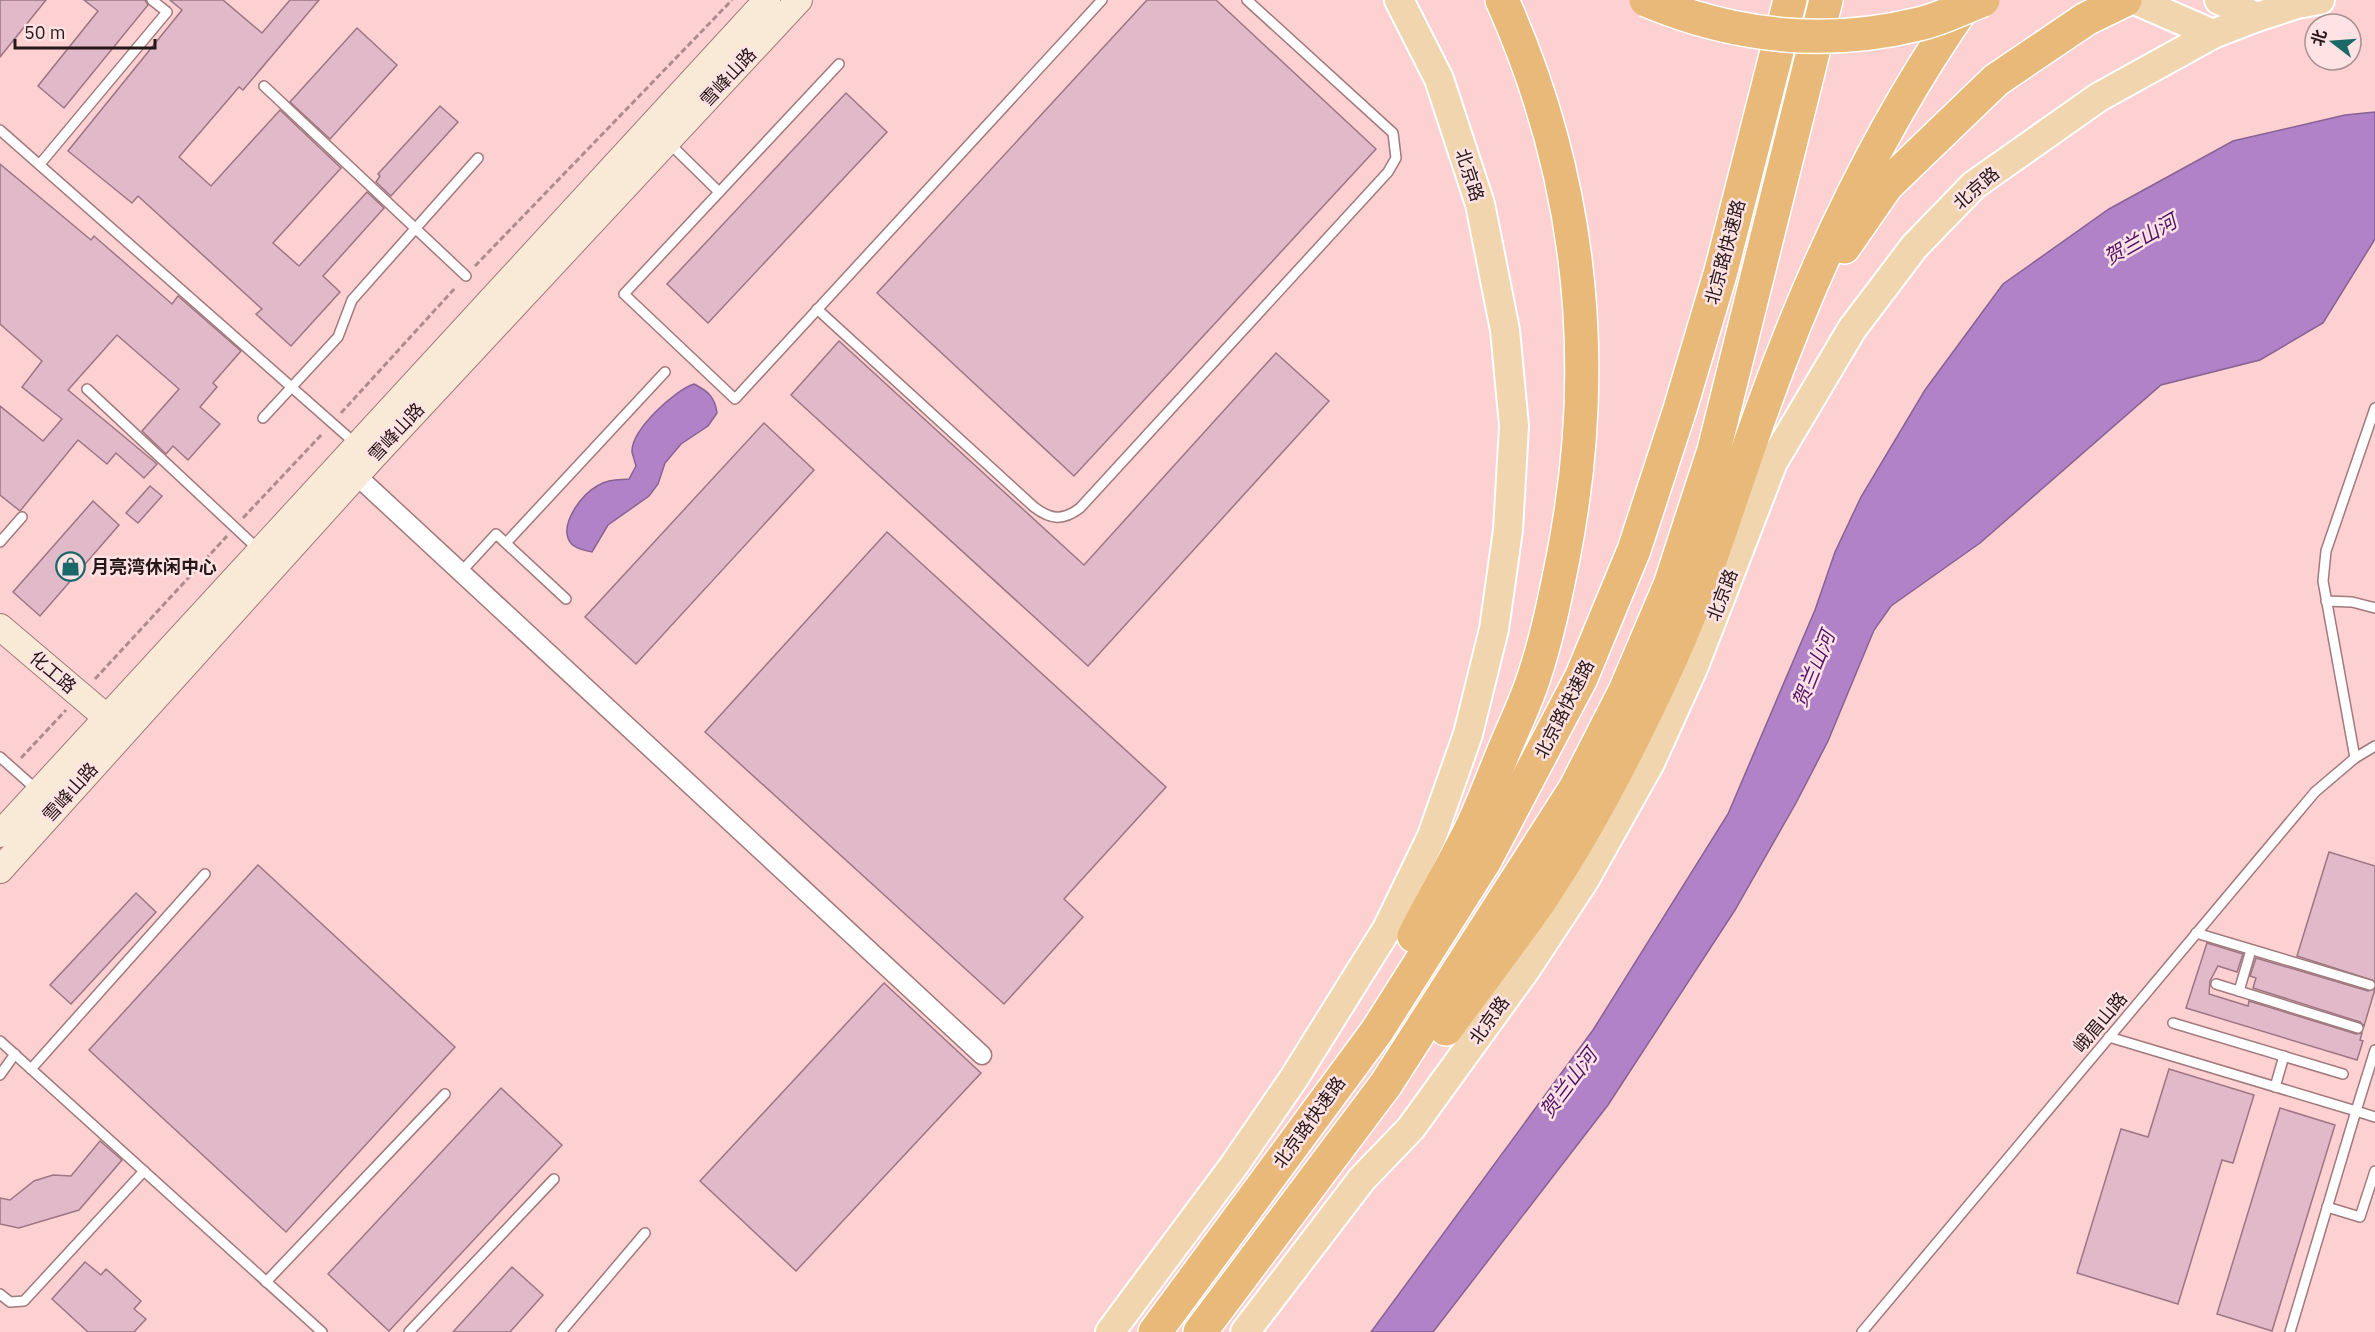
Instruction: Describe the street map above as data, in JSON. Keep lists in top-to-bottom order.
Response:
{
  "streets": {
    "highway": ["北京路快速路"],
    "main road": ["雪峰山路", "北京路", "化工路"],
    "lane": ["峨眉山路"]
  },
  "crossings": [
    ["雪峰山路", "化工路"]
  ],
  "water": ["贺兰山河"],
  "places": {
    "shop": ["月亮湾休闲中心"]
  },
  "scale_bar": "50 m",
  "north": "left"
}
